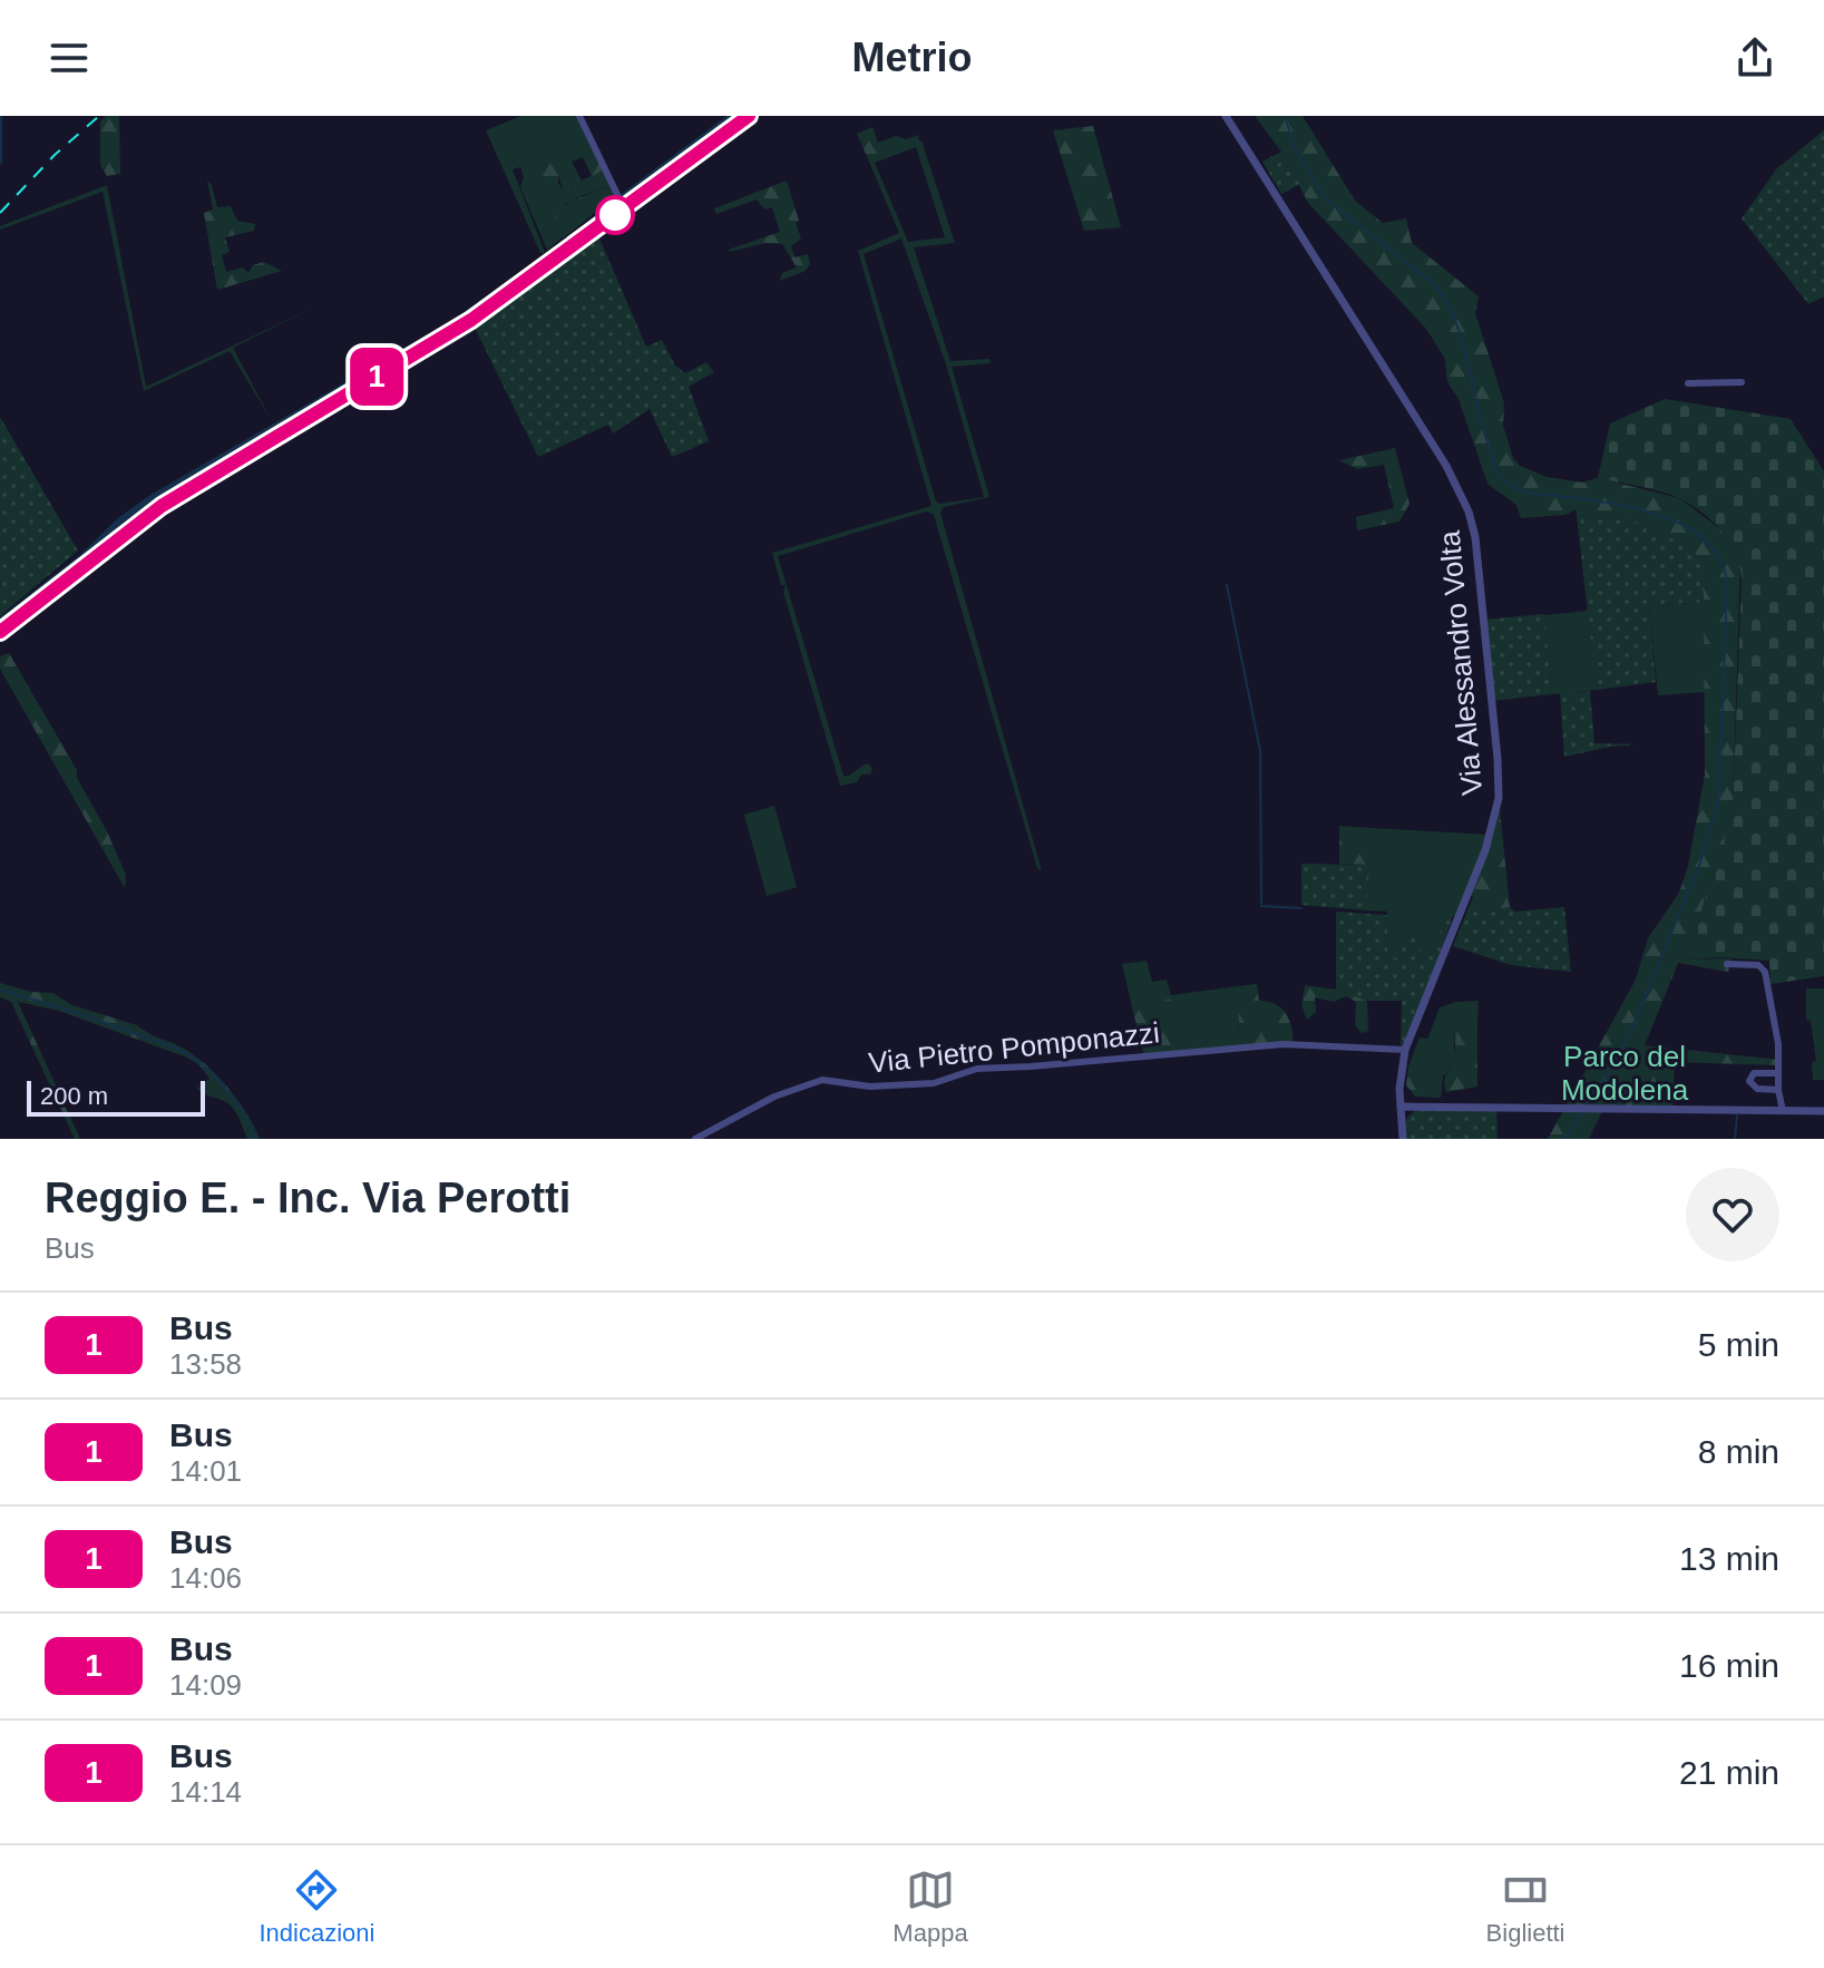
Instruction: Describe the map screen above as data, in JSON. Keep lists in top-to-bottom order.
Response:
{
  "streets": {
    "street": ["Via Alessandro Volta", "Via Pietro Pomponazzi"]
  },
  "crossings": [
    ["Via Alessandro Volta", "Via Pietro Pomponazzi"]
  ],
  "parks": ["Parco del Modolena"],
  "lines": ["bus line 1"],
  "scale_bar": "200 m",
  "page": {
    "header": "Metrio",
    "on_map": "1",
    "scale": "200 m",
    "heading": ["Reggio E. - Inc. Via Perotti", "Bus"],
    "list": [
      {
        "mark": "1",
        "name": "Bus",
        "note": "13:58",
        "value": "5 min"
      },
      {
        "mark": "1",
        "name": "Bus",
        "note": "14:01",
        "value": "8 min"
      },
      {
        "mark": "1",
        "name": "Bus",
        "note": "14:06",
        "value": "13 min"
      },
      {
        "mark": "1",
        "name": "Bus",
        "note": "14:09",
        "value": "16 min"
      },
      {
        "mark": "1",
        "name": "Bus",
        "note": "14:14",
        "value": "21 min"
      }
    ],
    "tabs": ["Indicazioni", "Mappa", "Biglietti"]
  }
}
